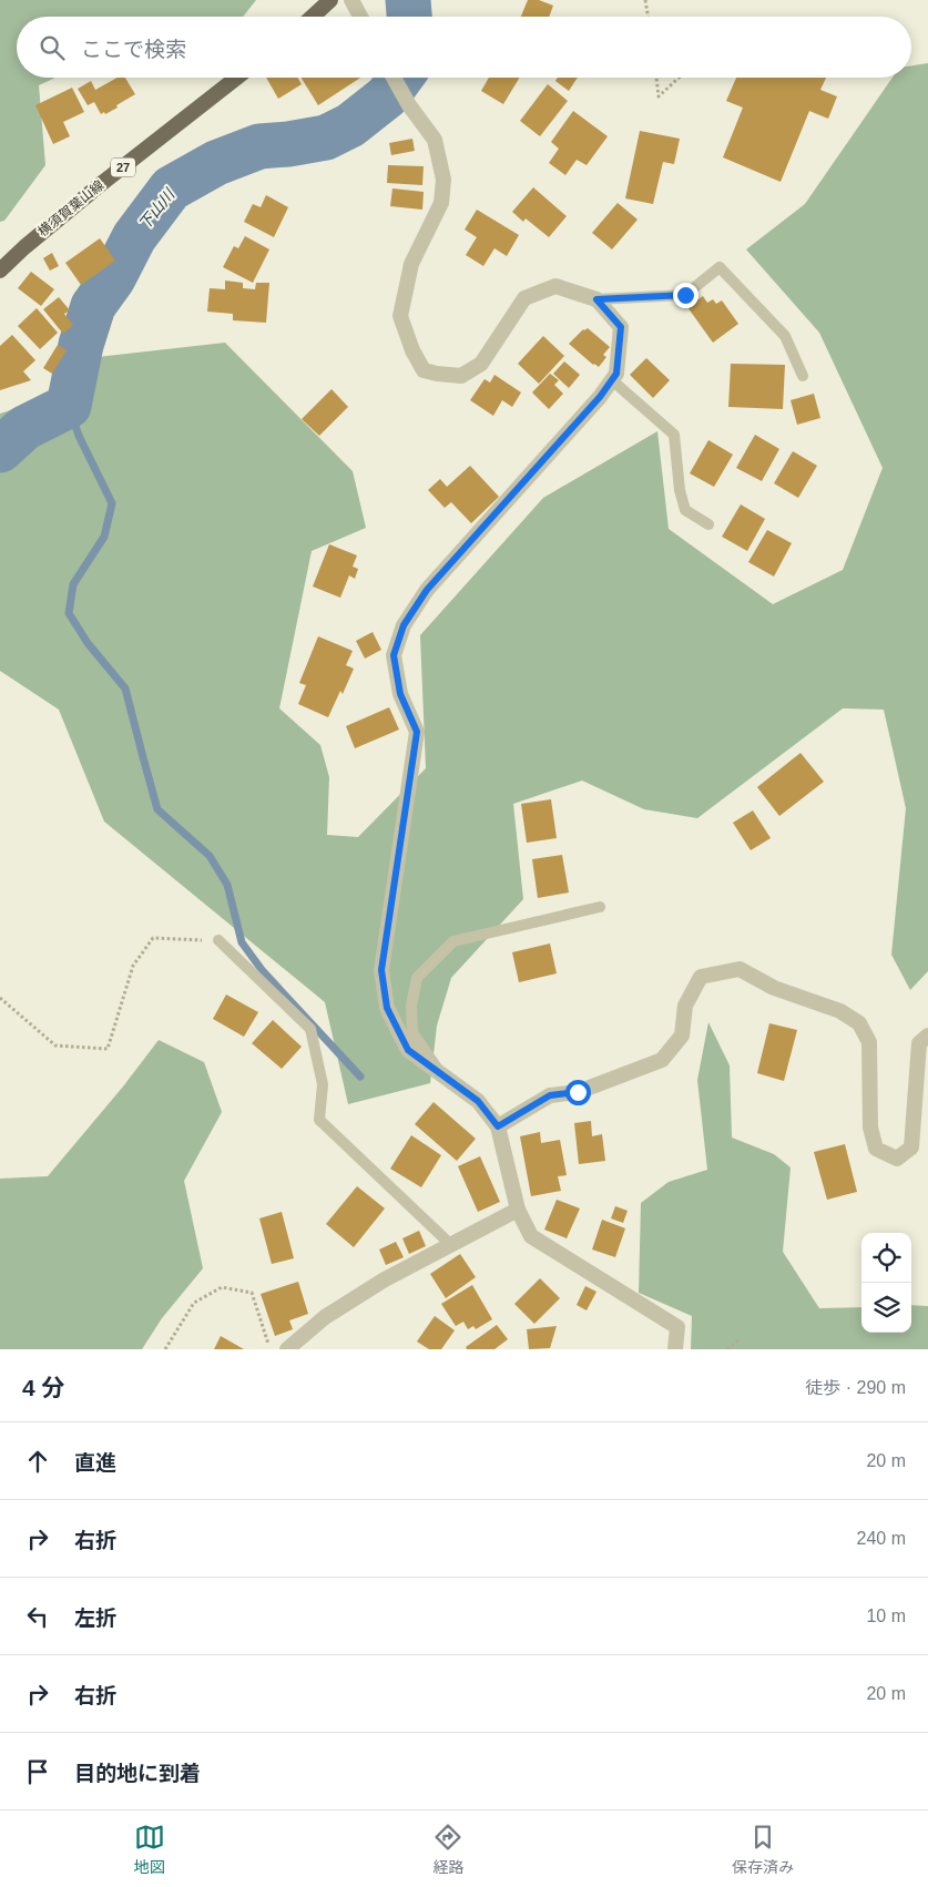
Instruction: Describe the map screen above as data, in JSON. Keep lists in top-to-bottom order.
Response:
{
  "streets": {
    "main road": ["27", "横須賀葉山線"]
  },
  "water": ["下山川"],
  "page": {
    "search": "ここで検索",
    "heading": ["4 分", "徒歩 · 290 m"],
    "list": [
      ["直進", "20 m"],
      ["右折", "240 m"],
      ["左折", "10 m"],
      ["右折", "20 m"],
      "目的地に到着"
    ],
    "nav": ["地図", "経路", "保存済み"]
  }
}
